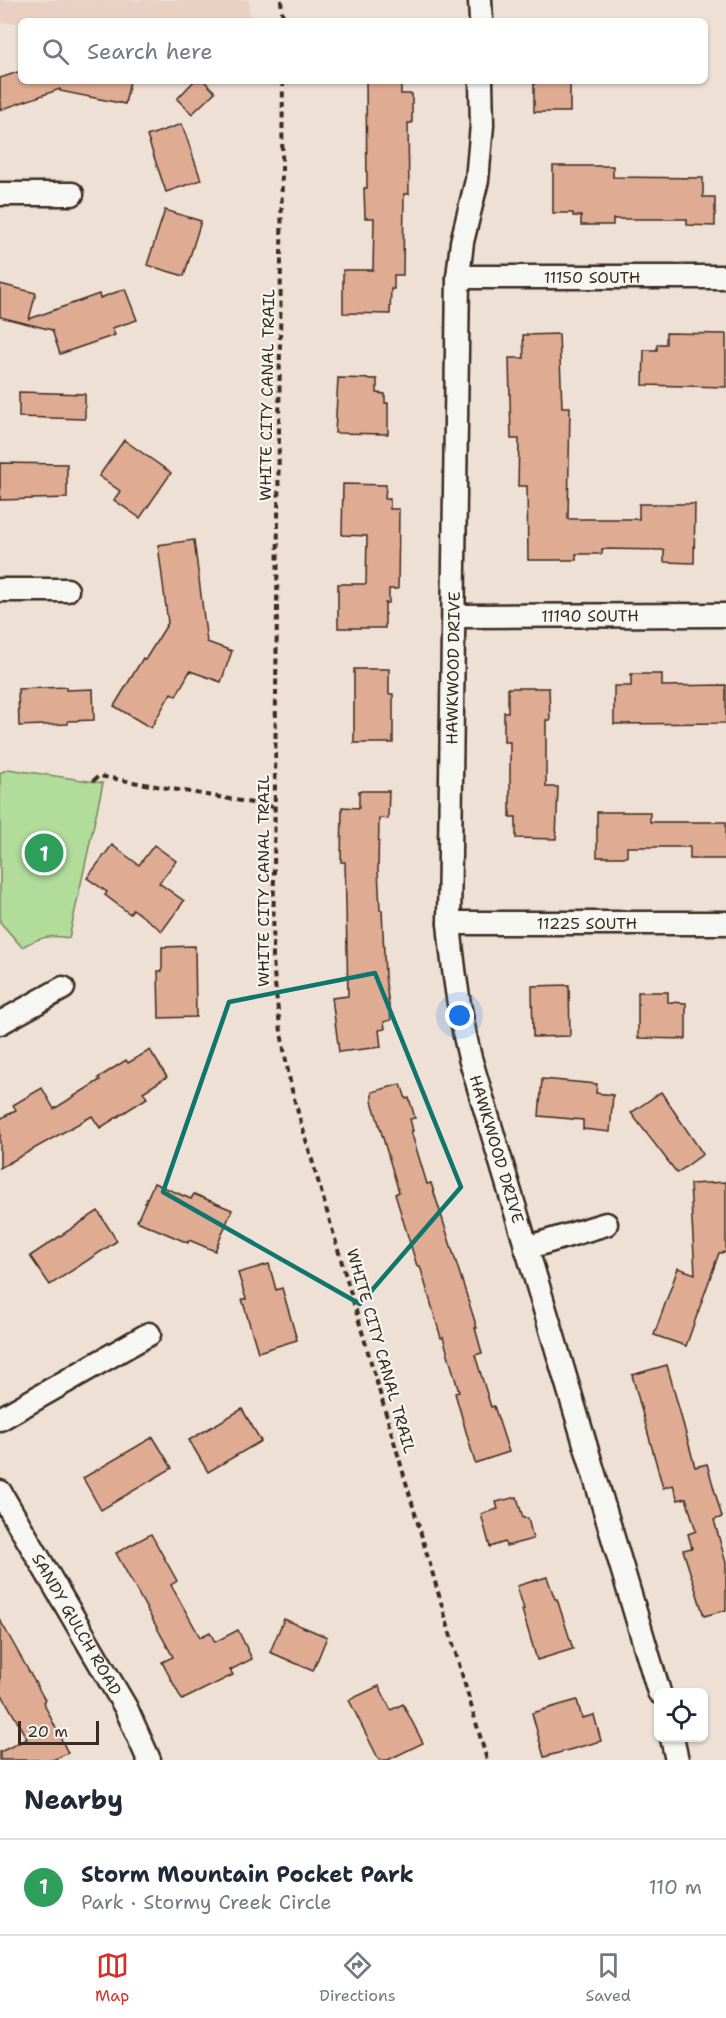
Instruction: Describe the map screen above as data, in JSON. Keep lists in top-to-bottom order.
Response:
{
  "streets": {
    "street": [
      "11150 SOUTH",
      "11190 SOUTH",
      "HAWKWOOD DRIVE",
      "11225 SOUTH",
      "SANDY GULCH ROAD"
    ],
    "path": ["WHITE CITY CANAL TRAIL"]
  },
  "crossings": [
    ["11150 SOUTH", "HAWKWOOD DRIVE"],
    ["11190 SOUTH", "HAWKWOOD DRIVE"],
    ["HAWKWOOD DRIVE", "11225 SOUTH"]
  ],
  "scale_bar": "20 m",
  "page": {
    "search": "Search here",
    "pins": "1",
    "scale": "20 m",
    "heading": "Nearby",
    "list": [
      {
        "mark": "1",
        "name": "Storm Mountain Pocket Park",
        "note": "Park · Stormy Creek Circle",
        "value": "110 m"
      }
    ],
    "nav": ["Map", "Directions", "Saved"]
  }
}
